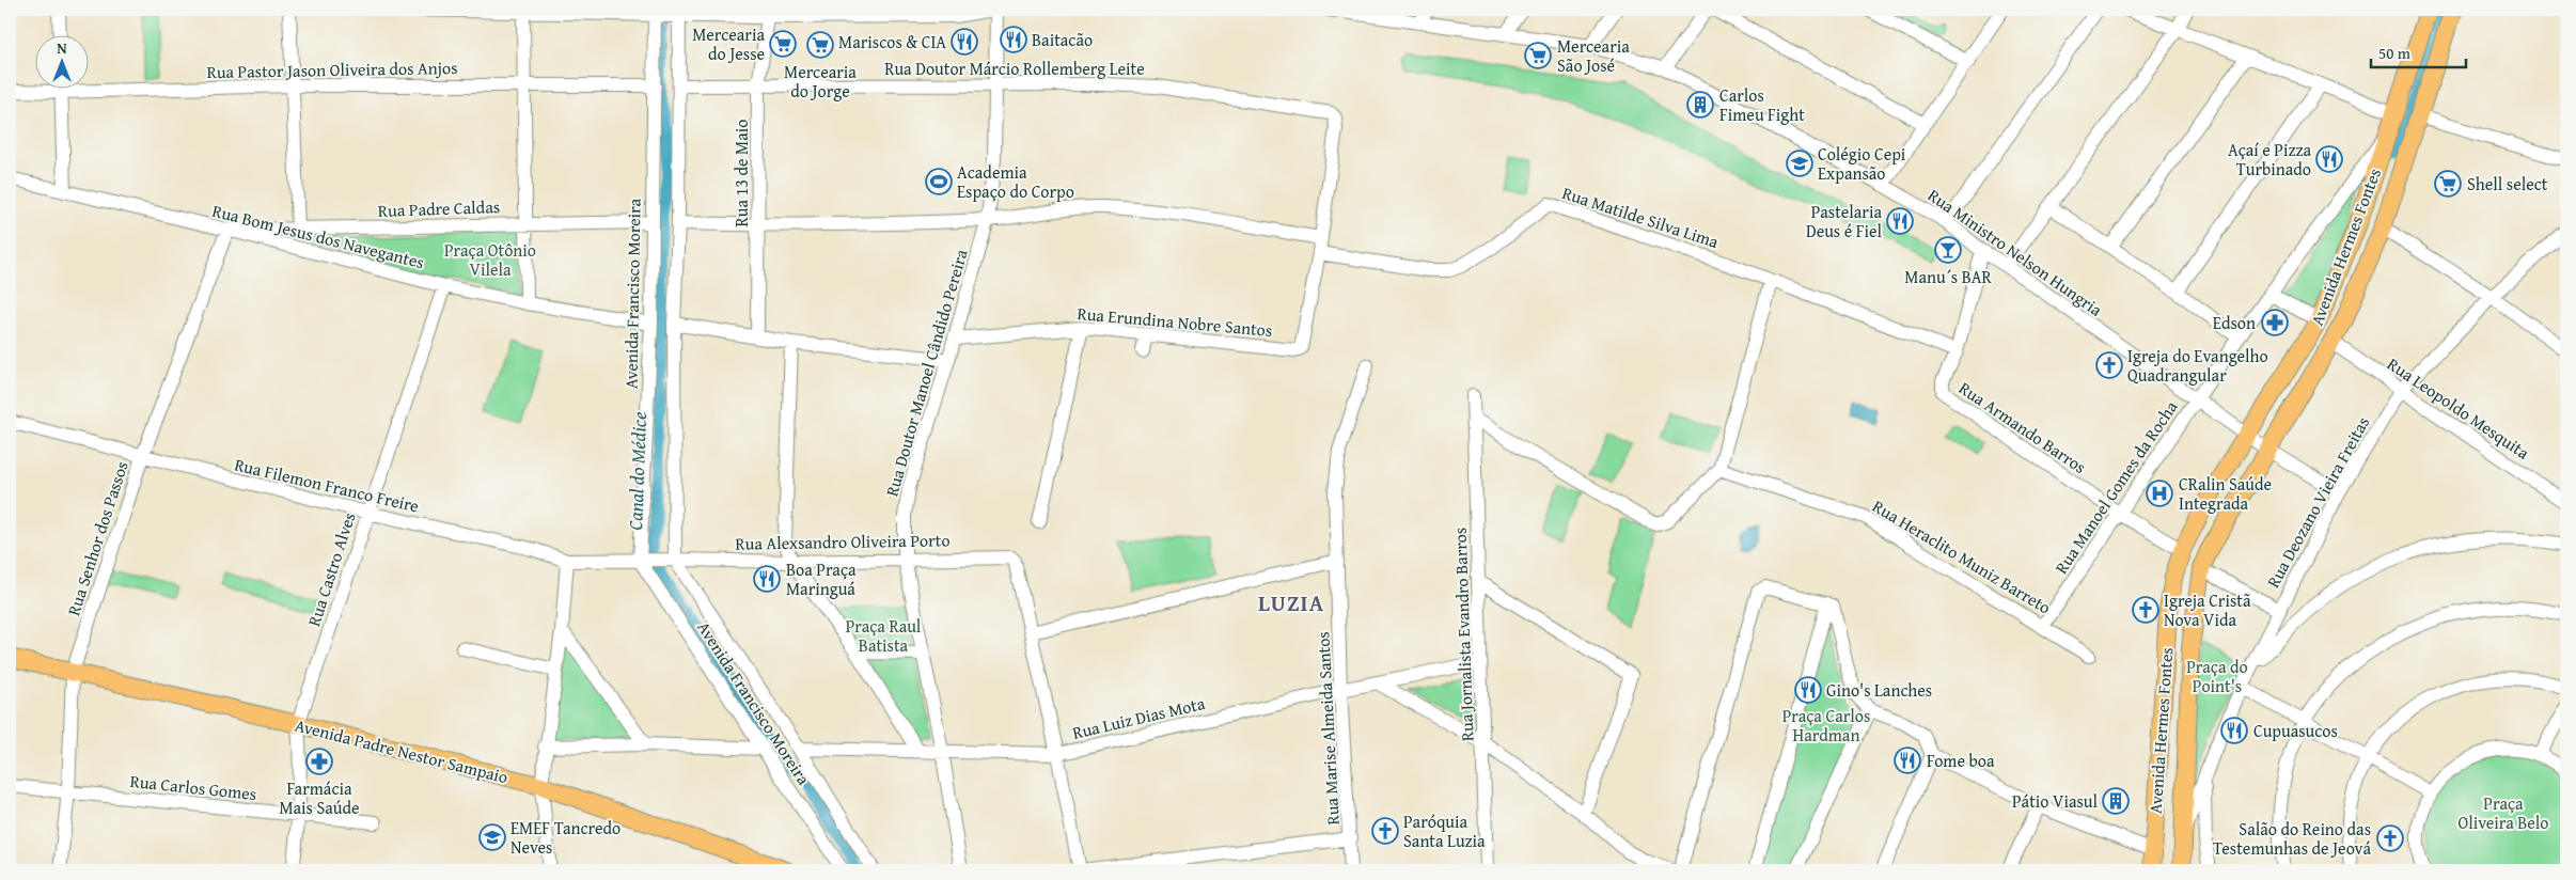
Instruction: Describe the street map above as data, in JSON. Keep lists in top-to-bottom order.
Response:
{
  "streets": {
    "main road": ["Avenida Hermes Fontes", "Avenida Padre Nestor Sampaio"],
    "street": [
      "Rua Doutor Márcio Rollemberg Leite",
      "Rua Pastor Jason Oliveira dos Anjos",
      "Rua 13 de Maio",
      "Rua Padre Caldas",
      "Rua Matilde Silva Lima",
      "Rua Bom Jesus dos Navegantes",
      "Rua Ministro Nelson Hungria",
      "Avenida Francisco Moreira",
      "Rua Erundina Nobre Santos",
      "Rua Doutor Manoel Cândido Pereira",
      "Rua Leopoldo Mesquita",
      "Rua Armando Barros",
      "Rua Filemon Franco Freire",
      "Rua Manoel Gomes da Rocha",
      "Rua Deozano Vieira Freitas",
      "Rua Senhor dos Passos",
      "Rua Alexsandro Oliveira Porto",
      "Rua Heraclito Muniz Barreto",
      "Rua Castro Alves",
      "Rua Jornalista Evandro Barros",
      "Rua Luiz Dias Mota",
      "Rua Marise Almeida Santos",
      "Rua Carlos Gomes"
    ]
  },
  "crossings": [
    ["Rua Doutor Márcio Rollemberg Leite", "Rua 13 de Maio"],
    ["Rua Doutor Márcio Rollemberg Leite", "Rua Doutor Manoel Cândido Pereira"],
    ["Rua Pastor Jason Oliveira dos Anjos", "Avenida Francisco Moreira"],
    ["Rua Padre Caldas", "Rua Bom Jesus dos Navegantes"],
    ["Rua Padre Caldas", "Avenida Francisco Moreira"],
    ["Rua Padre Caldas", "Rua Senhor dos Passos"],
    ["Rua Matilde Silva Lima", "Rua Erundina Nobre Santos"],
    ["Rua Matilde Silva Lima", "Rua Armando Barros"],
    ["Rua Bom Jesus dos Navegantes", "Avenida Francisco Moreira"],
    ["Rua Bom Jesus dos Navegantes", "Rua Senhor dos Passos"],
    ["Rua Bom Jesus dos Navegantes", "Rua Castro Alves"],
    ["Avenida Hermes Fontes", "Rua Ministro Nelson Hungria"],
    ["Avenida Hermes Fontes", "Rua Leopoldo Mesquita"],
    ["Avenida Hermes Fontes", "Rua Armando Barros"],
    ["Avenida Hermes Fontes", "Rua Manoel Gomes da Rocha"],
    ["Avenida Hermes Fontes", "Rua Deozano Vieira Freitas"],
    ["Rua Ministro Nelson Hungria", "Rua Armando Barros"],
    ["Rua Ministro Nelson Hungria", "Rua Manoel Gomes da Rocha"],
    ["Rua Ministro Nelson Hungria", "Rua Deozano Vieira Freitas"],
    ["Avenida Francisco Moreira", "Rua Filemon Franco Freire"],
    ["Avenida Francisco Moreira", "Rua Alexsandro Oliveira Porto"],
    ["Avenida Francisco Moreira", "Rua Luiz Dias Mota"],
    ["Rua Erundina Nobre Santos", "Rua Doutor Manoel Cândido Pereira"],
    ["Rua Doutor Manoel Cândido Pereira", "Rua Alexsandro Oliveira Porto"],
    ["Rua Doutor Manoel Cândido Pereira", "Rua Luiz Dias Mota"],
    ["Rua Leopoldo Mesquita", "Rua Deozano Vieira Freitas"],
    ["Rua Armando Barros", "Rua Manoel Gomes da Rocha"],
    ["Rua Filemon Franco Freire", "Rua Senhor dos Passos"],
    ["Rua Filemon Franco Freire", "Rua Alexsandro Oliveira Porto"],
    ["Rua Filemon Franco Freire", "Rua Castro Alves"],
    ["Rua Manoel Gomes da Rocha", "Rua Heraclito Muniz Barreto"],
    ["Rua Senhor dos Passos", "Avenida Padre Nestor Sampaio"],
    ["Rua Senhor dos Passos", "Rua Carlos Gomes"],
    ["Rua Castro Alves", "Avenida Padre Nestor Sampaio"],
    ["Rua Castro Alves", "Rua Carlos Gomes"],
    ["Rua Jornalista Evandro Barros", "Rua Luiz Dias Mota"],
    ["Rua Luiz Dias Mota", "Rua Marise Almeida Santos"]
  ],
  "districts": ["LUZIA"],
  "water": ["Canal do Médice"],
  "parks": [
    "Praça Otônio Vilela",
    "Praça Raul Batista",
    "Praça do Point's",
    "Praça Carlos Hardman",
    "Praça Oliveira Belo"
  ],
  "places": {
    "restaurant": [
      "Baitacão",
      "Mariscos & CIA",
      "Açaí e Pizza Turbinado",
      "Pastelaria Deus é Fiel",
      "Boa Praça Maringuá",
      "Gino's Lanches",
      "Cupuasucos",
      "Fome boa"
    ],
    "supermarket": [
      "Mercearia do Jesse",
      "Mercearia do Jorge",
      "Mercearia São José",
      "Shell select"
    ],
    "building": ["Carlos Fimeu Fight", "Pátio Viasul"],
    "school or university": ["Colégio Cepi Expansão", "EMEF Tancredo Neves"],
    "sports": ["Academia Espaço do Corpo"],
    "bar": ["Manu´s BAR"],
    "pharmacy": ["Edson", "Farmácia Mais Saúde"],
    "church": [
      "Igreja do Evangelho Quadrangular",
      "Igreja Cristã Nova Vida",
      "Paróquia Santa Luzia",
      "Salão do Reino das Testemunhas de Jeová"
    ],
    "hospital": ["CRalin Saúde Integrada"]
  },
  "scale_bar": "50 m",
  "north": "top"
}
